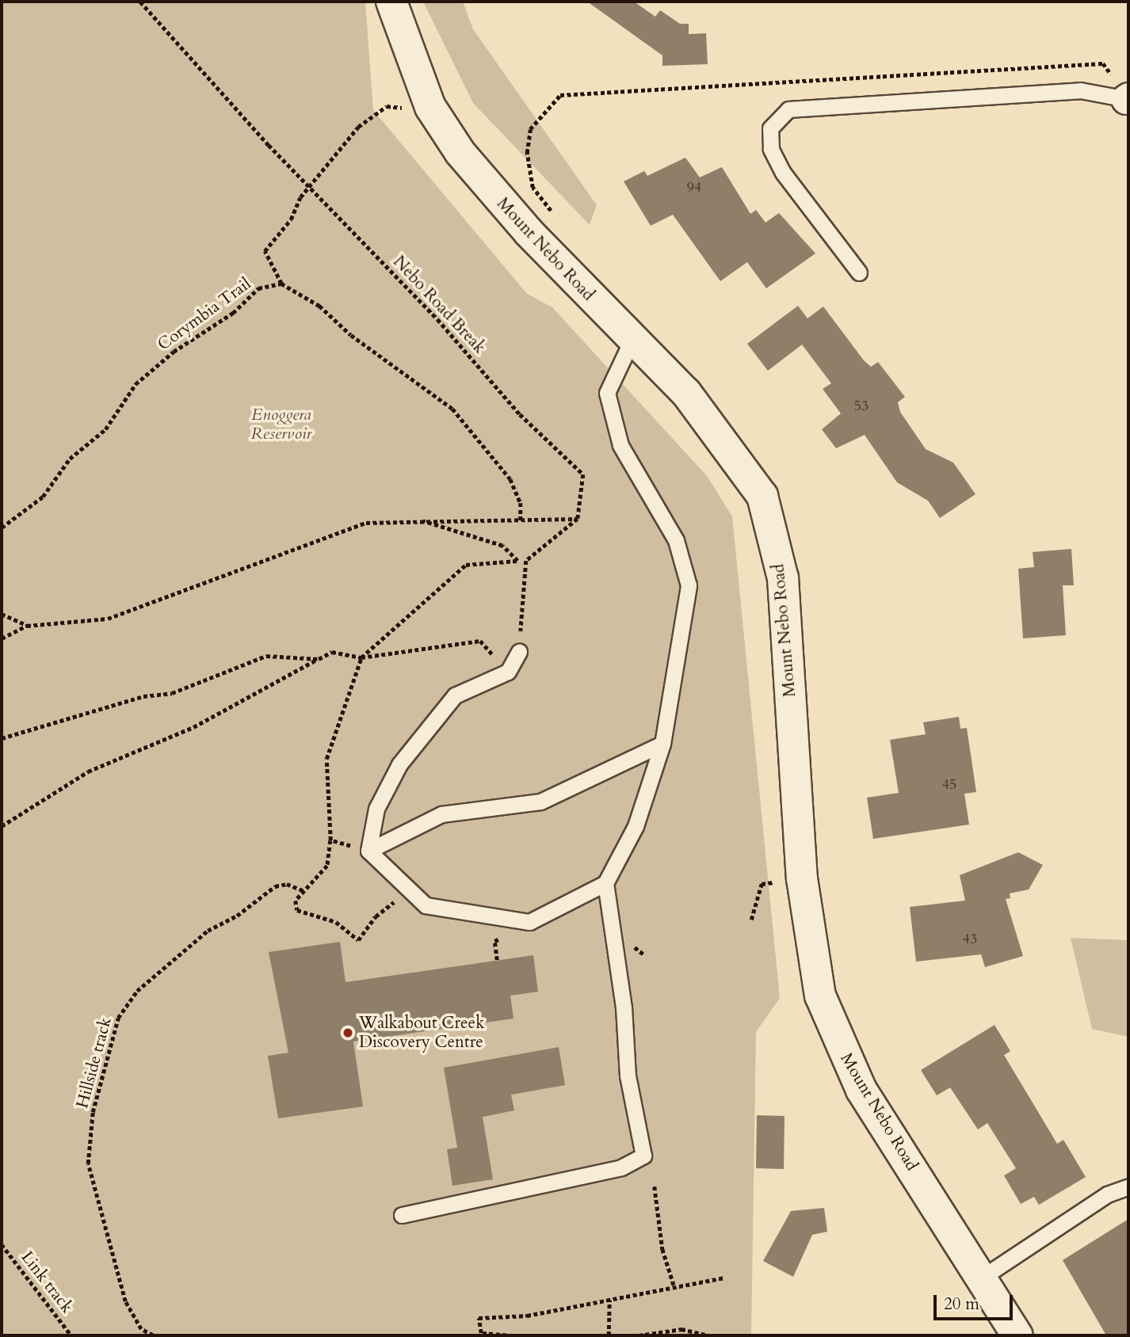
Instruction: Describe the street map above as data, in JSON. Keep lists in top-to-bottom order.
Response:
{
  "streets": {
    "main road": ["Mount Nebo Road"],
    "path": [
      "Nebo Road Break",
      "Corymbia Trail",
      "Hillside track",
      "Link track"
    ]
  },
  "parks": ["Enoggera Reservoir"],
  "places": ["Walkabout Creek Discovery Centre"],
  "house_numbers": [
    "94",
    "53",
    "45",
    "43"
  ],
  "scale_bar": "20 m"
}
